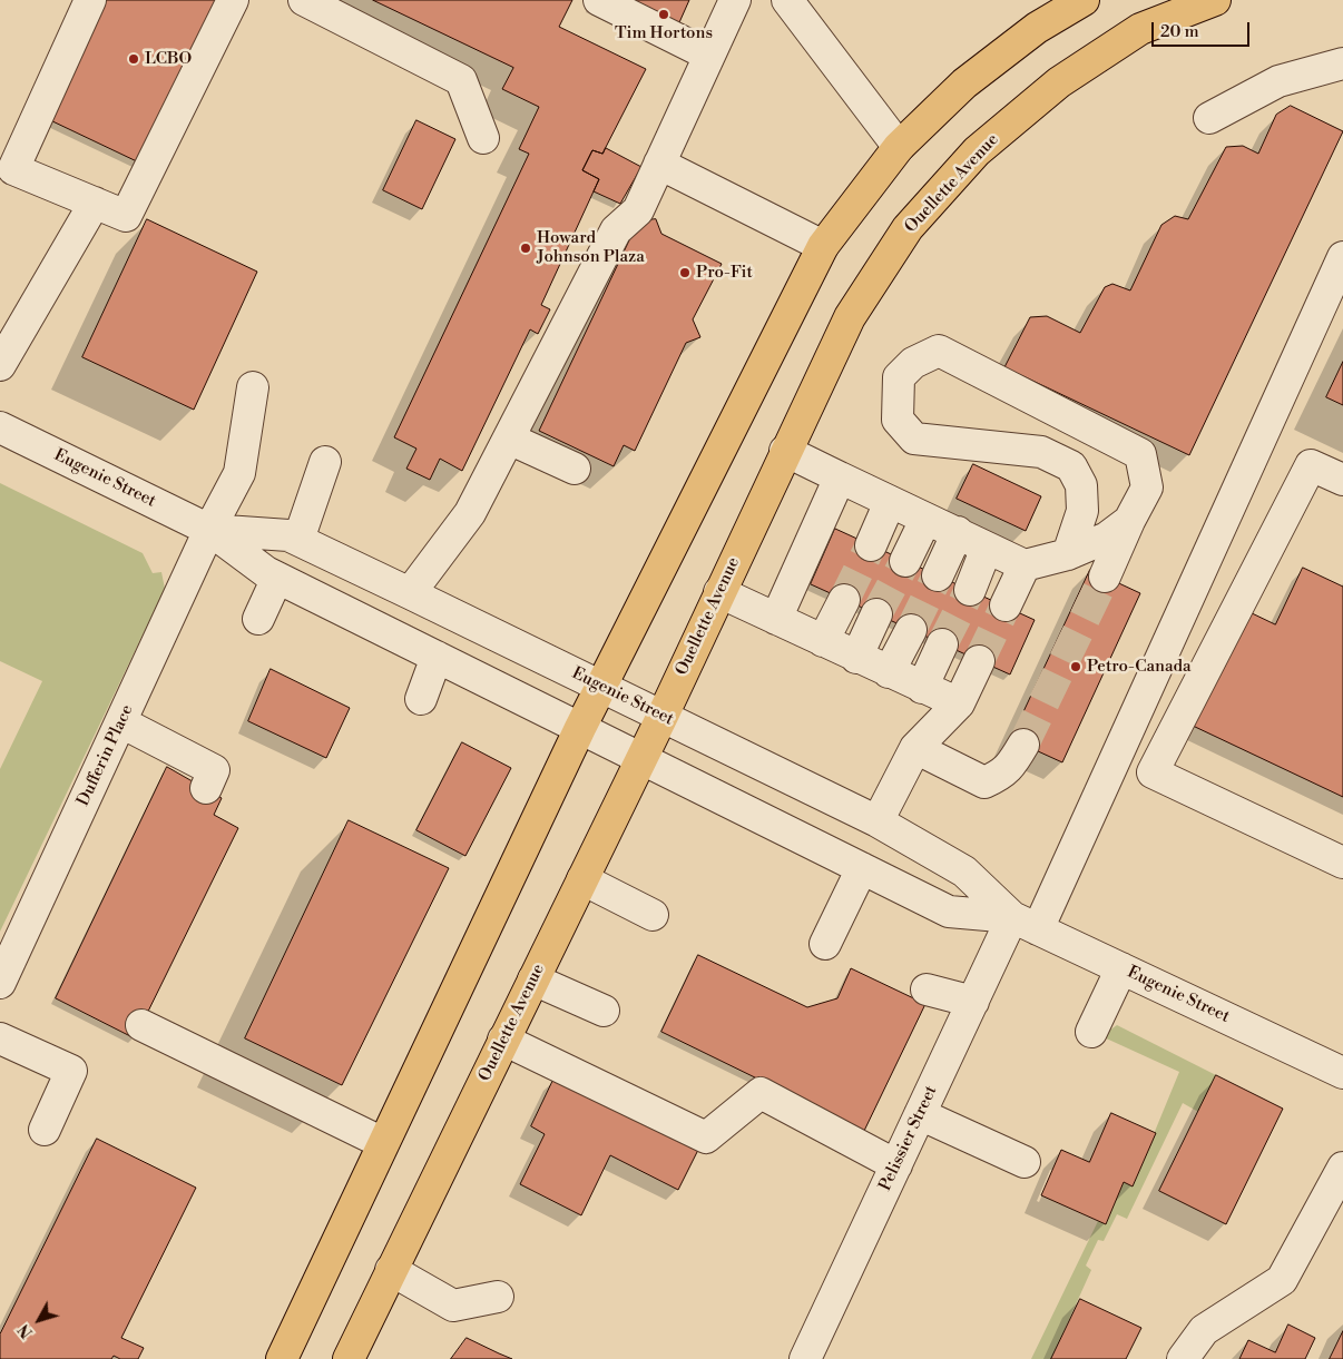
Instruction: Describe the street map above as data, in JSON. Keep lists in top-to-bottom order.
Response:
{
  "streets": {
    "main road": ["Ouellette Avenue"],
    "street": ["Eugenie Street", "Dufferin Place", "Pelissier Street"]
  },
  "crossings": [
    ["Ouellette Avenue", "Eugenie Street"],
    ["Eugenie Street", "Dufferin Place"],
    ["Eugenie Street", "Pelissier Street"]
  ],
  "places": [
    "Tim Hortons",
    "LCBO",
    "Howard Johnson Plaza",
    "Pro-Fit",
    "Petro-Canada"
  ],
  "scale_bar": "20 m",
  "north": "bottom left"
}
